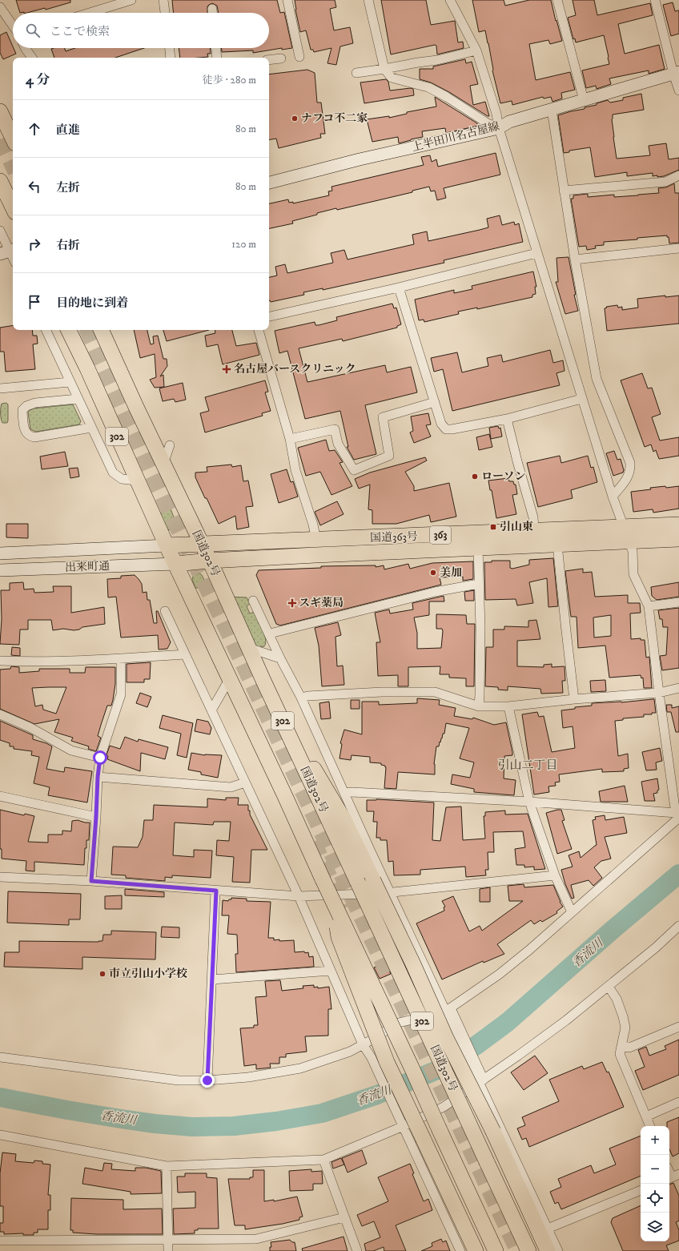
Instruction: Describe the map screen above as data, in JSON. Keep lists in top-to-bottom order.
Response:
{
  "streets": {
    "highway": [
      "302",
      "363",
      "国道363号",
      "国道302号"
    ],
    "main road": ["上半田川名古屋線", "出来町通"]
  },
  "crossings": [
    ["302", "国道363号"],
    ["302", "出来町通"],
    ["国道363号", "国道302号"],
    ["国道363号", "出来町通"]
  ],
  "districts": ["引山二丁目"],
  "water": ["香流川"],
  "places": {
    "other": [
      "ナフコ不二家",
      "ローソン",
      "美加",
      "市立引山小学校"
    ],
    "health": ["名古屋バースクリニック", "スギ薬局"],
    "transit": ["引山東"]
  },
  "page": {
    "search": "ここで検索",
    "heading": ["4 分", "徒歩 · 280 m"],
    "list": [
      ["直進", "80 m"],
      ["左折", "80 m"],
      ["右折", "120 m"],
      "目的地に到着"
    ],
    "map_buttons": ["+", "−"]
  }
}
